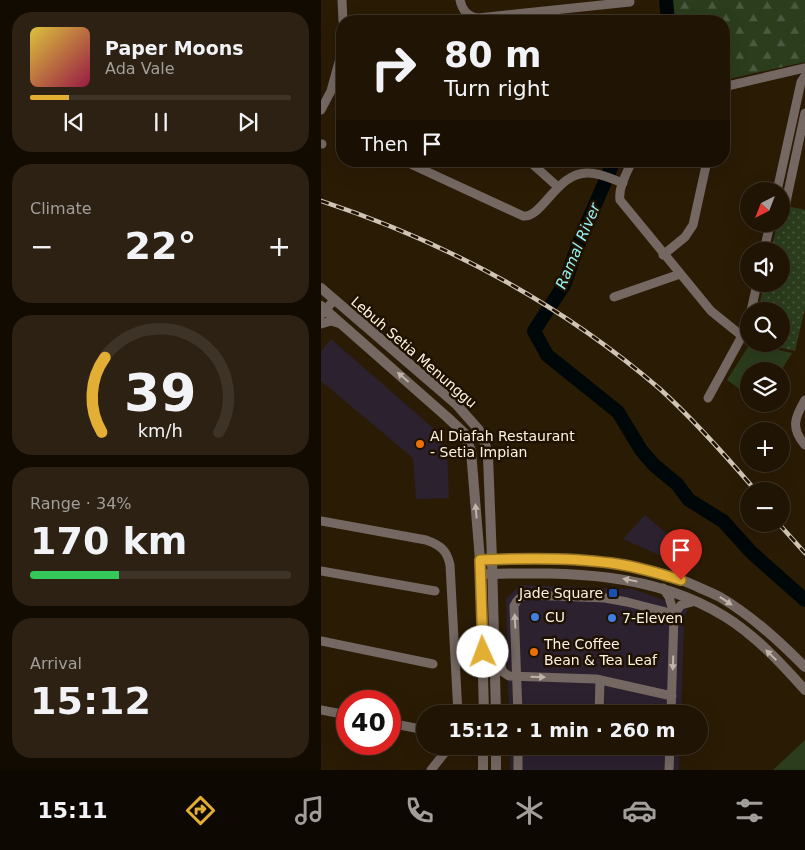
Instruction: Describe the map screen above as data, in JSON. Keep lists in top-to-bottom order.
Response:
{
  "streets": {
    "street": ["Lebuh Setia Menunggu"]
  },
  "water": ["Ramal River"],
  "places": {
    "other": [
      "Al Diafah Restaurant - Setia Impian",
      "CU",
      "7-Eleven",
      "The Coffee Bean & Tea Leaf"
    ],
    "transit": ["Jade Square"]
  },
  "north": "bottom left",
  "page": {
    "turn": ["80 m", "Turn right"],
    "song": ["Paper Moons", "Ada Vale"],
    "then": "Then",
    "tile": [
      "Climate",
      ["Range · 34%", "170 km"],
      ["Arrival", "15:12"]
    ],
    "map_buttons": ["+", "−"],
    "heat": ["−", "22°", "+"],
    "limit": "40",
    "trip": "15:12 · 1 min · 260 m",
    "tabs": "15:11",
    "gauge": ["39", "km/h"]
  }
}
